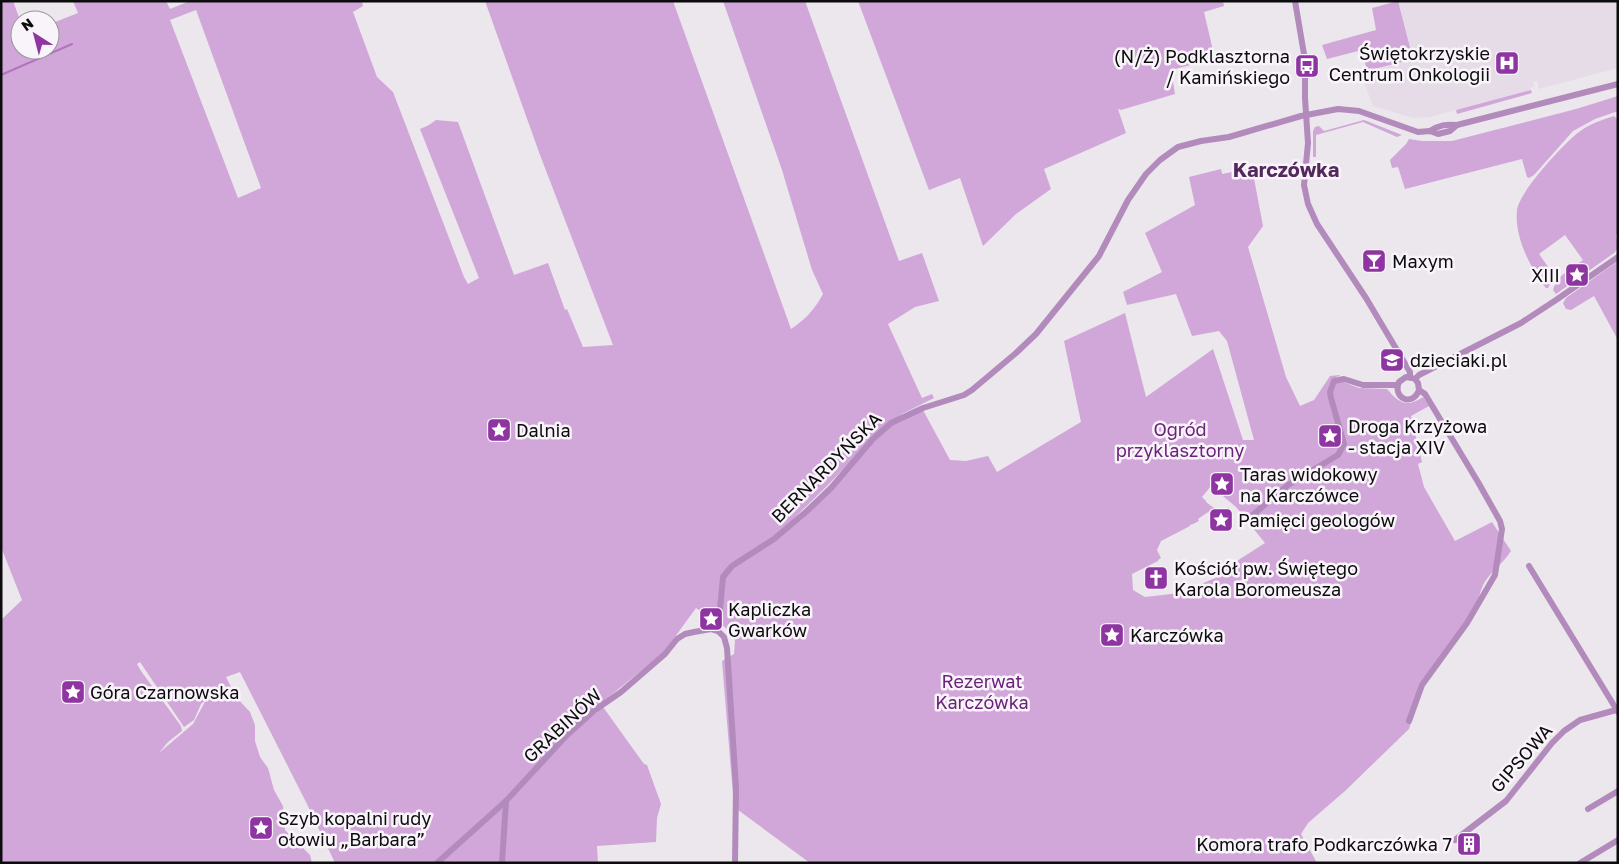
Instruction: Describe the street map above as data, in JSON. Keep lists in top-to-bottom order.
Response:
{
  "streets": {
    "street": ["BERNARDYŃSKA", "GRABINÓW", "GIPSOWA"]
  },
  "crossings": [
    ["BERNARDYŃSKA", "GRABINÓW"]
  ],
  "districts": ["Karczówka"],
  "parks": ["Ogród przyklasztorny", "Rezerwat Karczówka"],
  "places": {
    "hospital": ["Świętokrzyskie Centrum Onkologii"],
    "bus stop": ["(N/Ż) Podklasztorna / Kamińskiego"],
    "bar": ["Maxym"],
    "place": [
      "XIII",
      "Dalnia",
      "Droga Krzyżowa - stacja XIV",
      "Taras widokowy na Karczówce",
      "Pamięci geologów",
      "Kapliczka Gwarków",
      "Karczówka",
      "Góra Czarnowska",
      "Szyb kopalni rudy ołowiu „Barbara”"
    ],
    "school or university": ["dzieciaki.pl"],
    "church": ["Kościół pw. Świętego Karola Boromeusza"],
    "building": ["Komora trafo Podkarczówka 7"]
  },
  "north": "top left"
}
